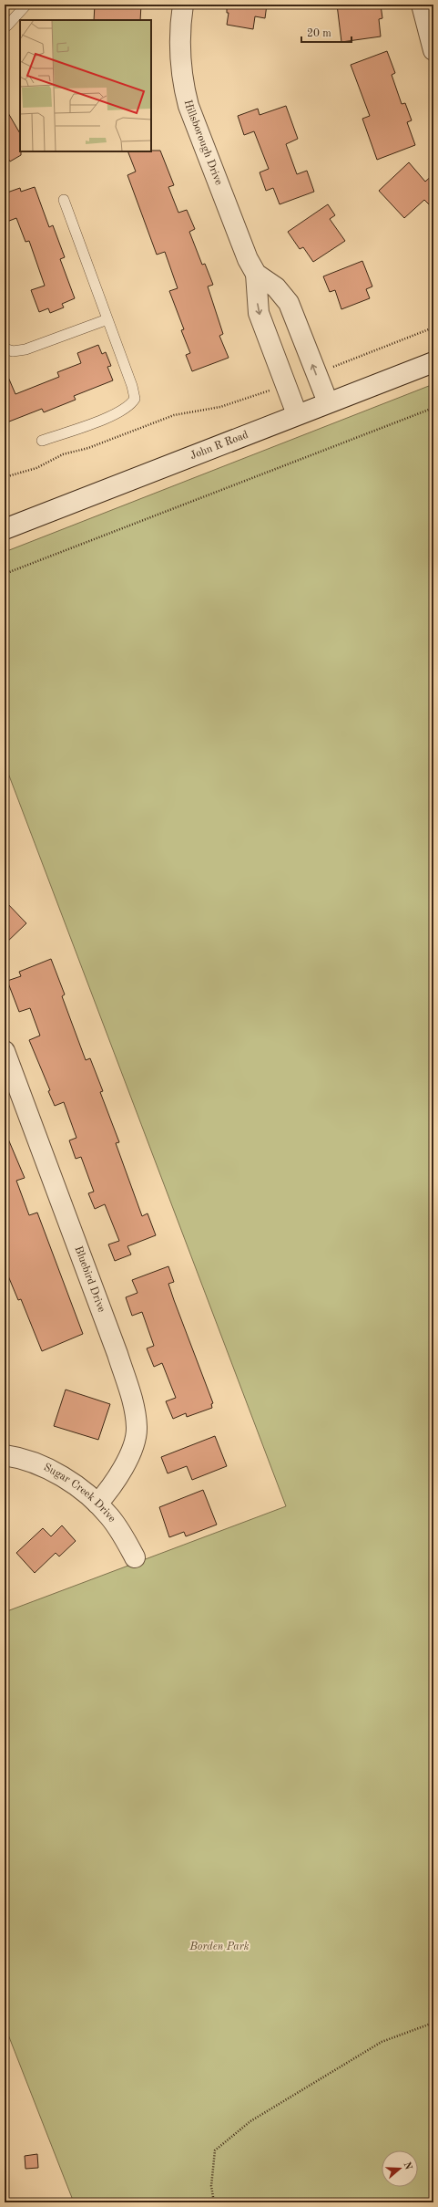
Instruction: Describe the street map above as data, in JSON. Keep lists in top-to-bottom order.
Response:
{
  "streets": {
    "street": [
      "Hillsborough Drive",
      "John R Road",
      "Bluebird Drive",
      "Sugar Creek Drive"
    ]
  },
  "crossings": [
    ["Hillsborough Drive", "John R Road"],
    ["Bluebird Drive", "Sugar Creek Drive"]
  ],
  "parks": ["Borden Park"],
  "scale_bar": "20 m",
  "north": "right"
}
